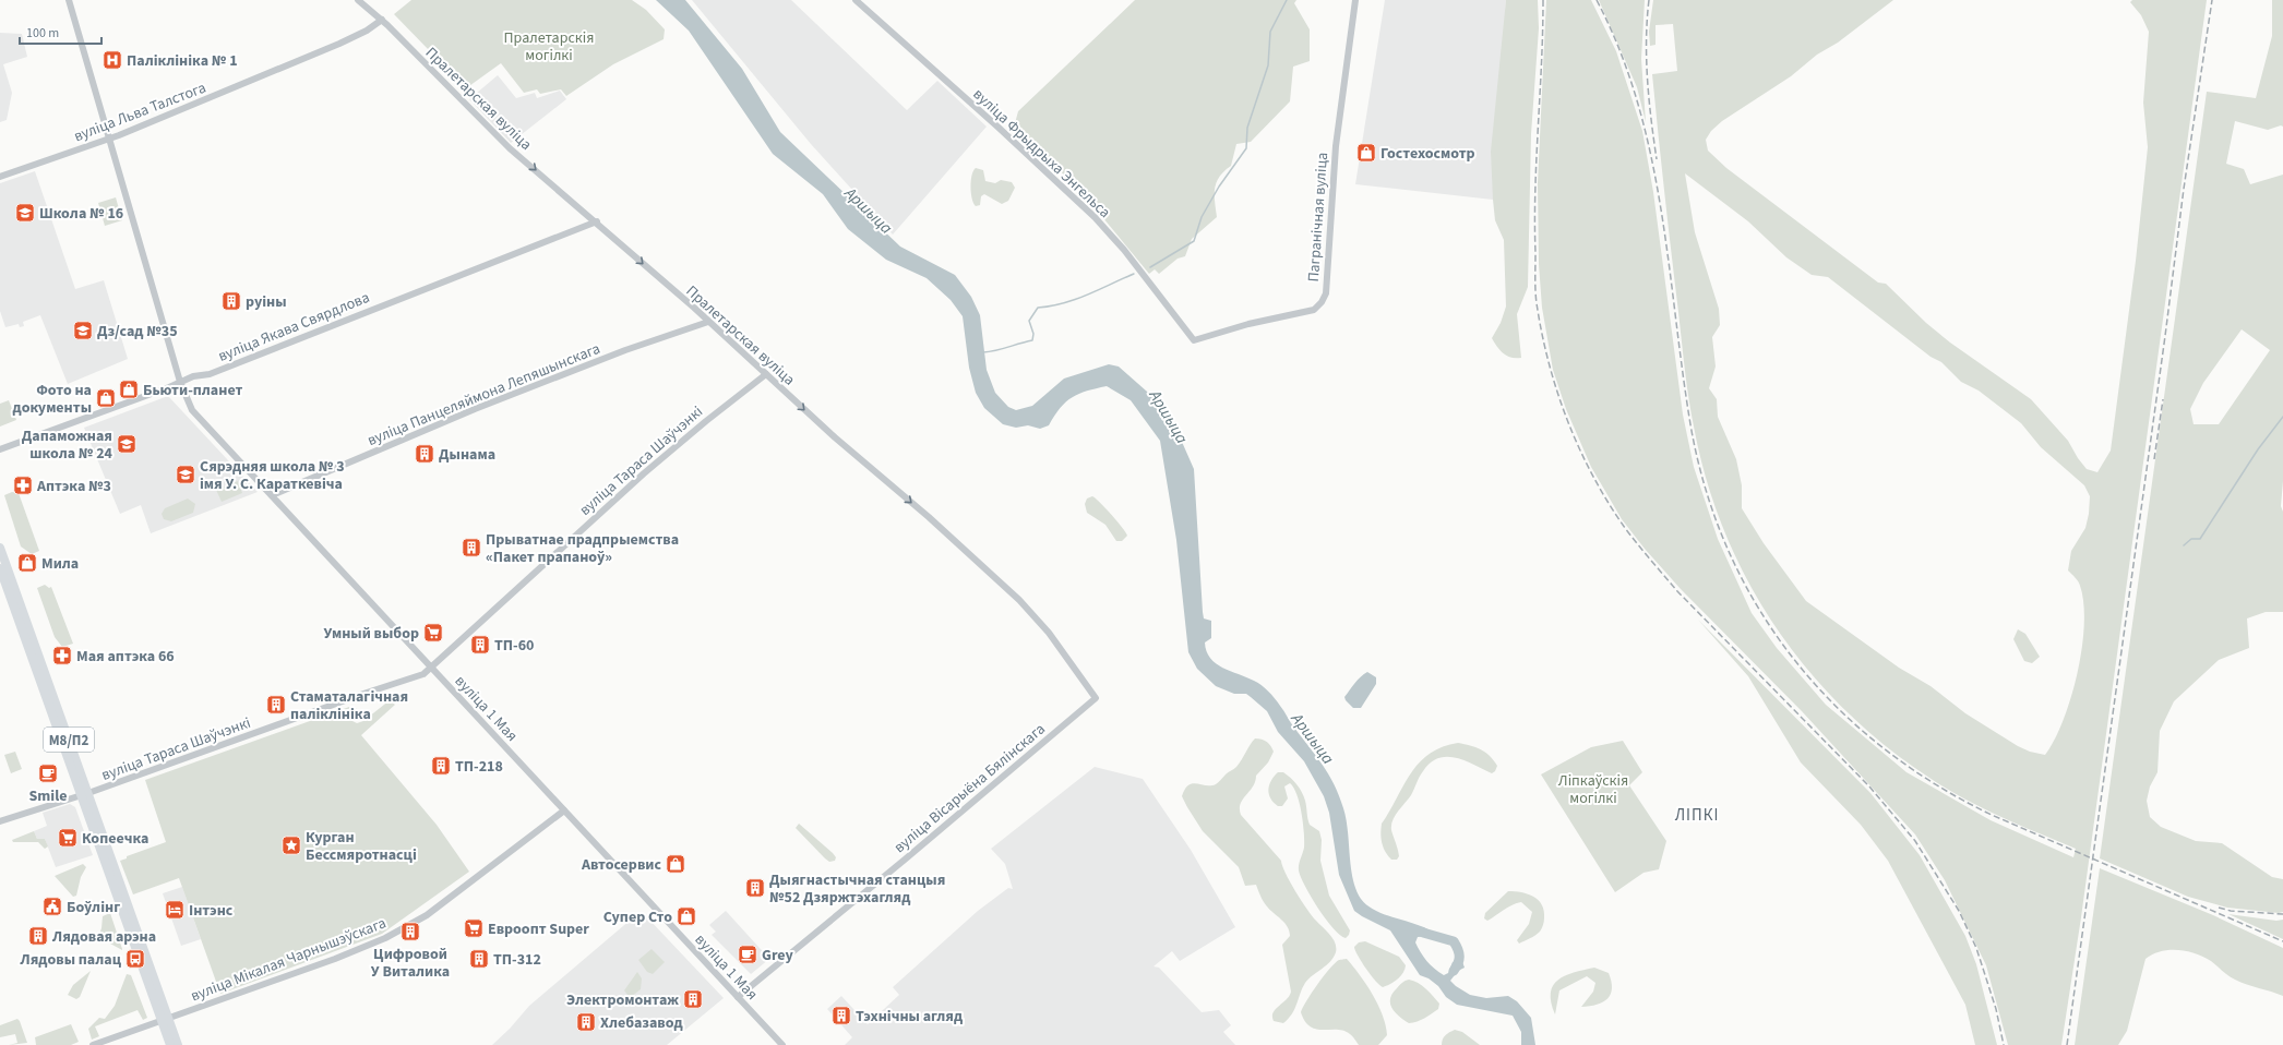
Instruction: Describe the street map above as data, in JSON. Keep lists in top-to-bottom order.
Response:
{
  "streets": {
    "main road": ["М8/П2"],
    "street": [
      "Пралетарская вуліца",
      "вуліца Льва Талстога",
      "вуліца Фрыдрыха Энгельса",
      "Пагранічная вуліца",
      "вуліца Якава Свярдлова",
      "вуліца Панцеляймона Лепяшынскага",
      "вуліца Тараса Шаўчэнкі",
      "вуліца 1 Мая",
      "вуліца Вісарыёна Бялінскага",
      "вуліца Мікалая Чарнышэўскага"
    ]
  },
  "crossings": [
    ["Пралетарская вуліца", "вуліца Льва Талстога"],
    ["Пралетарская вуліца", "вуліца Якава Свярдлова"],
    ["Пралетарская вуліца", "вуліца Панцеляймона Лепяшынскага"],
    ["Пралетарская вуліца", "вуліца Тараса Шаўчэнкі"],
    ["Пралетарская вуліца", "вуліца Вісарыёна Бялінскага"],
    ["вуліца Льва Талстога", "вуліца 1 Мая"],
    ["вуліца Фрыдрыха Энгельса", "Пагранічная вуліца"],
    ["вуліца Якава Свярдлова", "вуліца 1 Мая"],
    ["вуліца Панцеляймона Лепяшынскага", "вуліца 1 Мая"],
    ["вуліца Тараса Шаўчэнкі", "вуліца 1 Мая"],
    ["вуліца Тараса Шаўчэнкі", "М8/П2"],
    ["вуліца 1 Мая", "вуліца Вісарыёна Бялінскага"],
    ["вуліца 1 Мая", "вуліца Мікалая Чарнышэўскага"],
    ["М8/П2", "вуліца Мікалая Чарнышэўскага"]
  ],
  "one_way": ["Пралетарская вуліца"],
  "districts": ["ЛІПКІ"],
  "water": ["Аршыца"],
  "parks": ["Пралетарскія могілкі", "Ліпкаўскія могілкі"],
  "places": {
    "hospital": ["Паліклініка № 1"],
    "shop": [
      "Гостехосмотр",
      "Бьюти-планет",
      "Фото на документы",
      "Мила",
      "Автосервис",
      "Супер Сто"
    ],
    "school or university": [
      "Школа № 16",
      "Дз/сад №35",
      "Дапаможная школа № 24",
      "Сярэдняя школа № 3 імя У. С. Караткевіча"
    ],
    "building": [
      "руіны",
      "Дынама",
      "Прыватнае прадпрыемства «Пакет прапаноў»",
      "ТП-60",
      "Стаматалагічная паліклініка",
      "ТП-218",
      "Дыягнастычная станцыя №52 Дзяржтэхагляд",
      "Цифровой У Виталика",
      "Лядовая арэна",
      "ТП-312",
      "Электромонтаж",
      "Тэхнічны агляд",
      "Хлебазавод"
    ],
    "pharmacy": ["Аптэка №3", "Мая аптэка 66"],
    "supermarket": ["Умный выбор", "Копеечка", "Евроопт Super"],
    "cafe": ["Smile", "Grey"],
    "place": ["Курган Бессмяротнасці"],
    "public building": ["Боўлінг"],
    "hotel": ["Інтэнс"],
    "bus stop": ["Лядовы палац"]
  },
  "scale_bar": "100 m"
}
